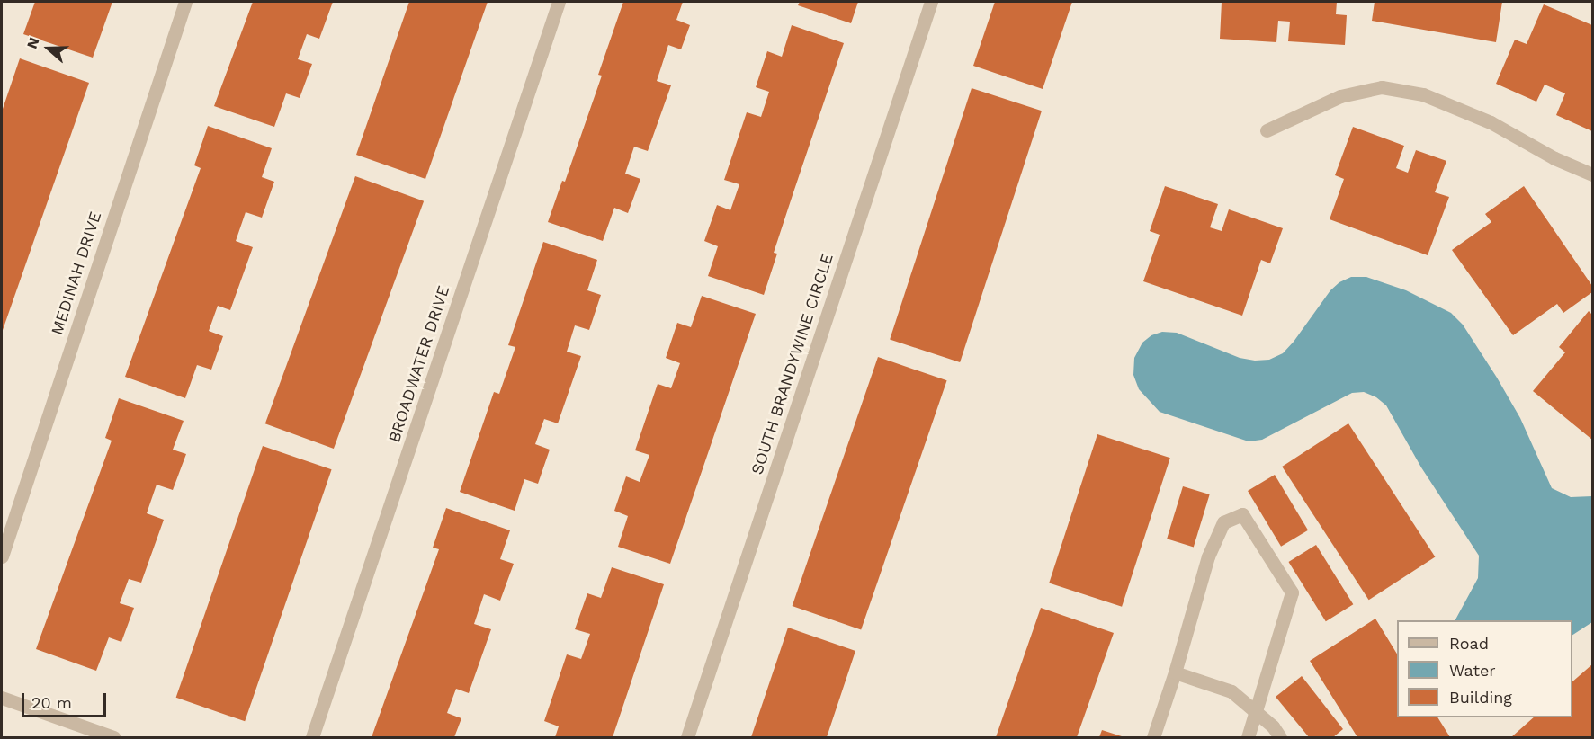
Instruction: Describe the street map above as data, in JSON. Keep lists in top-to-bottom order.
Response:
{
  "streets": {
    "street": ["MEDINAH DRIVE", "BROADWATER DRIVE", "SOUTH BRANDYWINE CIRCLE"]
  },
  "legend": ["Road", "Water", "Building"],
  "scale_bar": "20 m",
  "north": "left"
}
